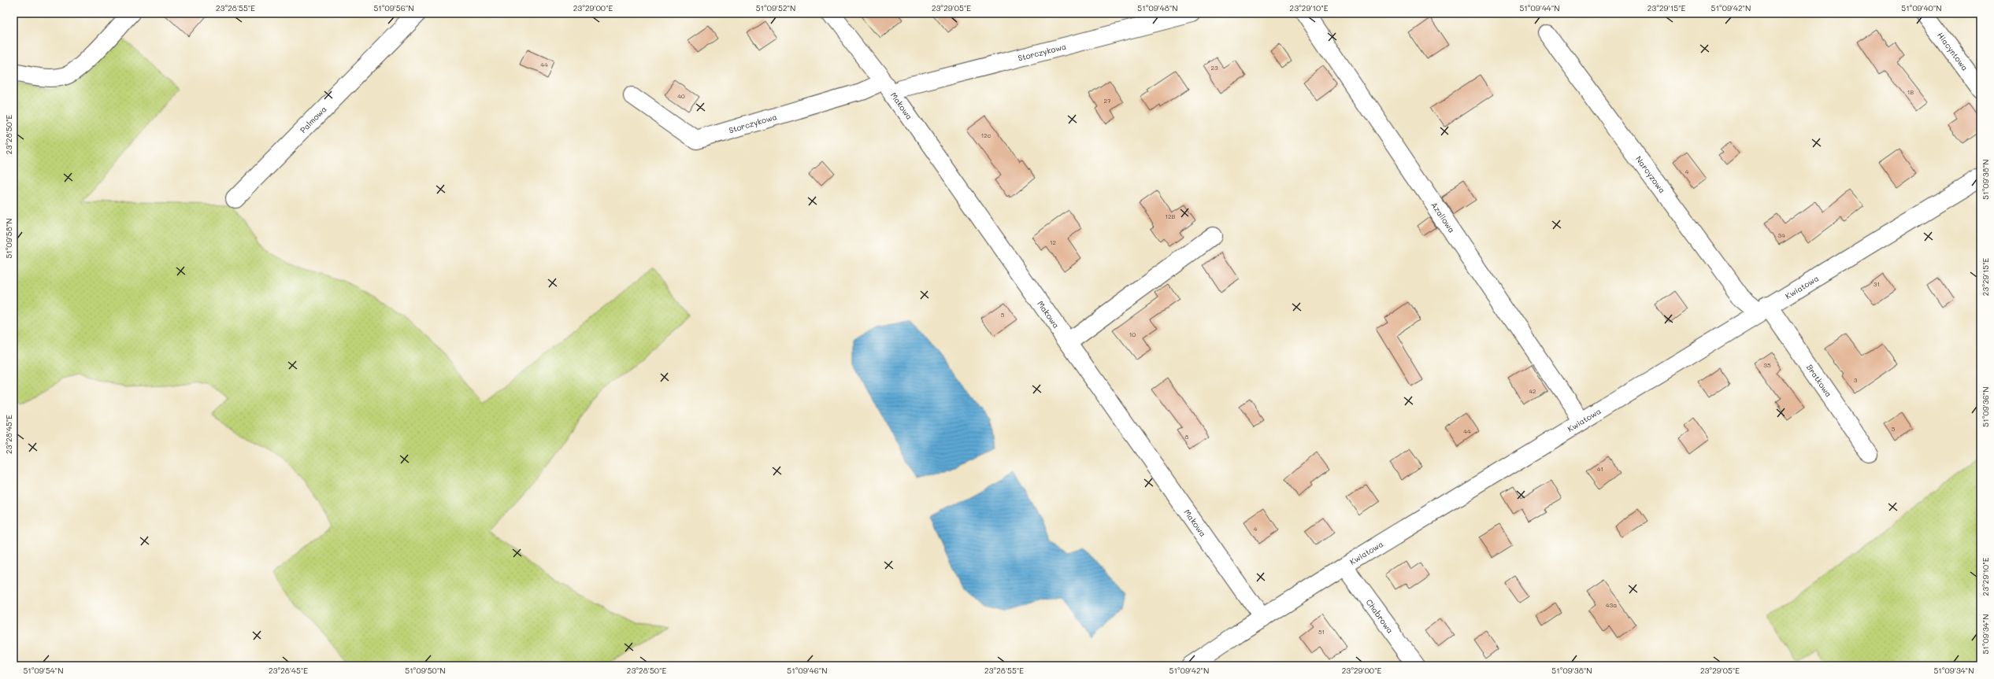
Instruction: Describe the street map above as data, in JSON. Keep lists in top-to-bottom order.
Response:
{
  "streets": {
    "street": [
      "Hiacyntowa",
      "Storczykowa",
      "Makowa",
      "Palmowa",
      "Narcyzowa",
      "Azaliowa",
      "Kwiatowa",
      "Bratkowa",
      "Chabrowa"
    ]
  },
  "crossings": [
    ["Storczykowa", "Makowa"],
    ["Makowa", "Kwiatowa"],
    ["Narcyzowa", "Kwiatowa"],
    ["Narcyzowa", "Bratkowa"],
    ["Azaliowa", "Kwiatowa"],
    ["Kwiatowa", "Bratkowa"],
    ["Kwiatowa", "Chabrowa"]
  ],
  "house_numbers": [
    "44",
    "23",
    "1B",
    "40",
    "27",
    "12c",
    "4",
    "12B",
    "34",
    "12",
    "31",
    "5",
    "10",
    "35",
    "3",
    "42",
    "5",
    "44",
    "8",
    "41",
    "4",
    "43a",
    "51"
  ],
  "coordinates": [
    "23°28'55\"E",
    "51°09'56\"N",
    "23°29'00\"E",
    "51°09'52\"N",
    "23°29'05\"E",
    "51°09'48\"N",
    "23°29'10\"E",
    "51°09'44\"N",
    "23°29'15\"E",
    "51°09'42\"N",
    "51°09'40\"N",
    "23°28'50\"E",
    "51°09'38\"N",
    "51°09'58\"N",
    "51°09'36\"N",
    "23°28'45\"E",
    "51°09'34\"N",
    "51°09'54\"N",
    "51°09'50\"N",
    "51°09'46\"N"
  ]
}
